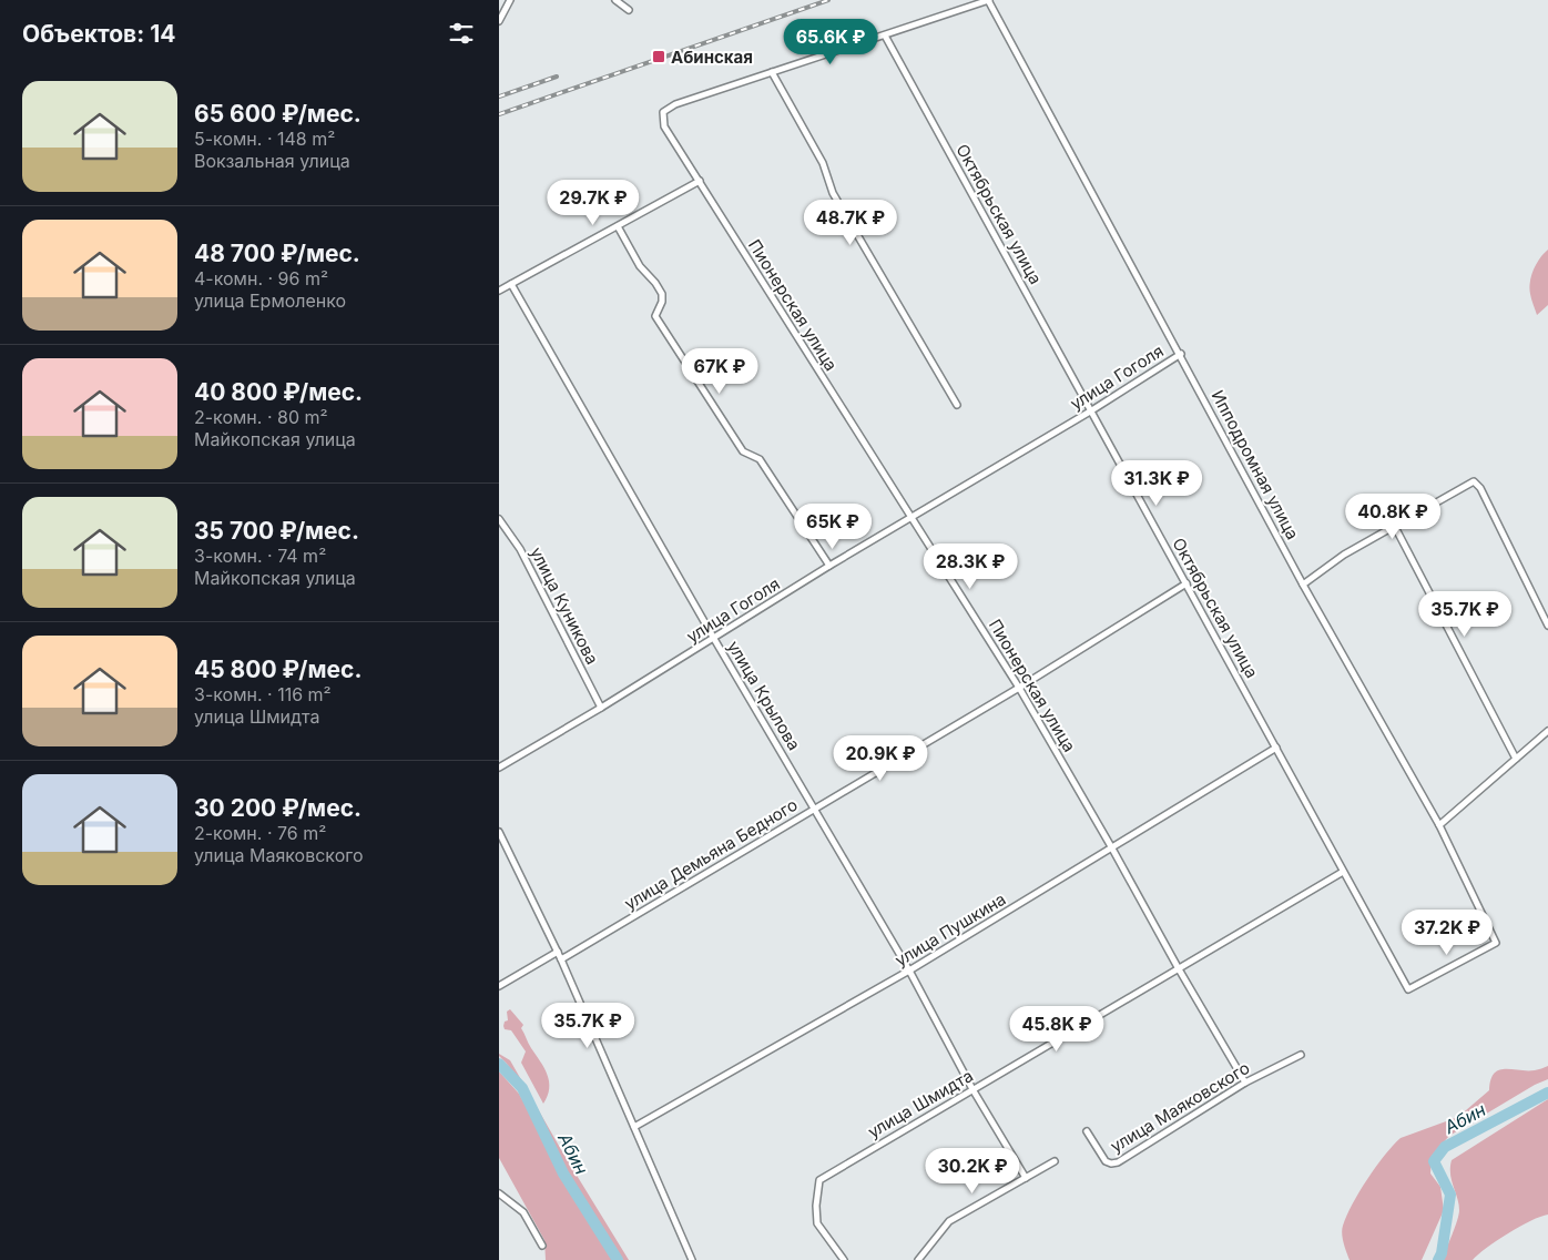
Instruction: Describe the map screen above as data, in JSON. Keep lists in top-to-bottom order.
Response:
{
  "streets": {
    "street": [
      "Октябрьская улица",
      "Пионерская улица",
      "улица Гоголя",
      "Ипподромная улица",
      "улица Куникова",
      "улица Крылова",
      "улица Демьяна Бедного",
      "улица Пушкина",
      "улица Шмидта",
      "улица Маяковского"
    ]
  },
  "crossings": [
    ["Октябрьская улица", "улица Гоголя"],
    ["Октябрьская улица", "Ипподромная улица"],
    ["Октябрьская улица", "улица Демьяна Бедного"],
    ["Октябрьская улица", "улица Пушкина"],
    ["Октябрьская улица", "улица Шмидта"],
    ["Пионерская улица", "улица Гоголя"],
    ["Пионерская улица", "улица Демьяна Бедного"],
    ["Пионерская улица", "улица Пушкина"],
    ["Пионерская улица", "улица Шмидта"],
    ["Пионерская улица", "улица Маяковского"],
    ["улица Гоголя", "Ипподромная улица"],
    ["улица Гоголя", "улица Куникова"],
    ["улица Гоголя", "улица Крылова"],
    ["улица Крылова", "улица Демьяна Бедного"],
    ["улица Крылова", "улица Пушкина"],
    ["улица Крылова", "улица Шмидта"]
  ],
  "water": ["Абин"],
  "places": {
    "transit": ["Абинская"]
  },
  "page": {
    "heading": "Объектов: 14",
    "price": [
      "65.6K ₽",
      "29.7K ₽",
      "48.7K ₽",
      "67K ₽",
      "31.3K ₽",
      "40.8K ₽",
      "65K ₽",
      "28.3K ₽",
      "35.7K ₽",
      "20.9K ₽",
      "37.2K ₽",
      "35.7K ₽",
      "45.8K ₽",
      "30.2K ₽"
    ],
    "list": [
      {
        "name": "65 600 ₽/мес.",
        "note": "5-комн. · 148 m² · Вокзальная улица"
      },
      {
        "name": "48 700 ₽/мес.",
        "note": "4-комн. · 96 m² · улица Ермоленко"
      },
      {
        "name": "40 800 ₽/мес.",
        "note": "2-комн. · 80 m² · Майкопская улица"
      },
      {
        "name": "35 700 ₽/мес.",
        "note": "3-комн. · 74 m² · Майкопская улица"
      },
      {
        "name": "45 800 ₽/мес.",
        "note": "3-комн. · 116 m² · улица Шмидта"
      },
      {
        "name": "30 200 ₽/мес.",
        "note": "2-комн. · 76 m² · улица Маяковского"
      }
    ]
  }
}
